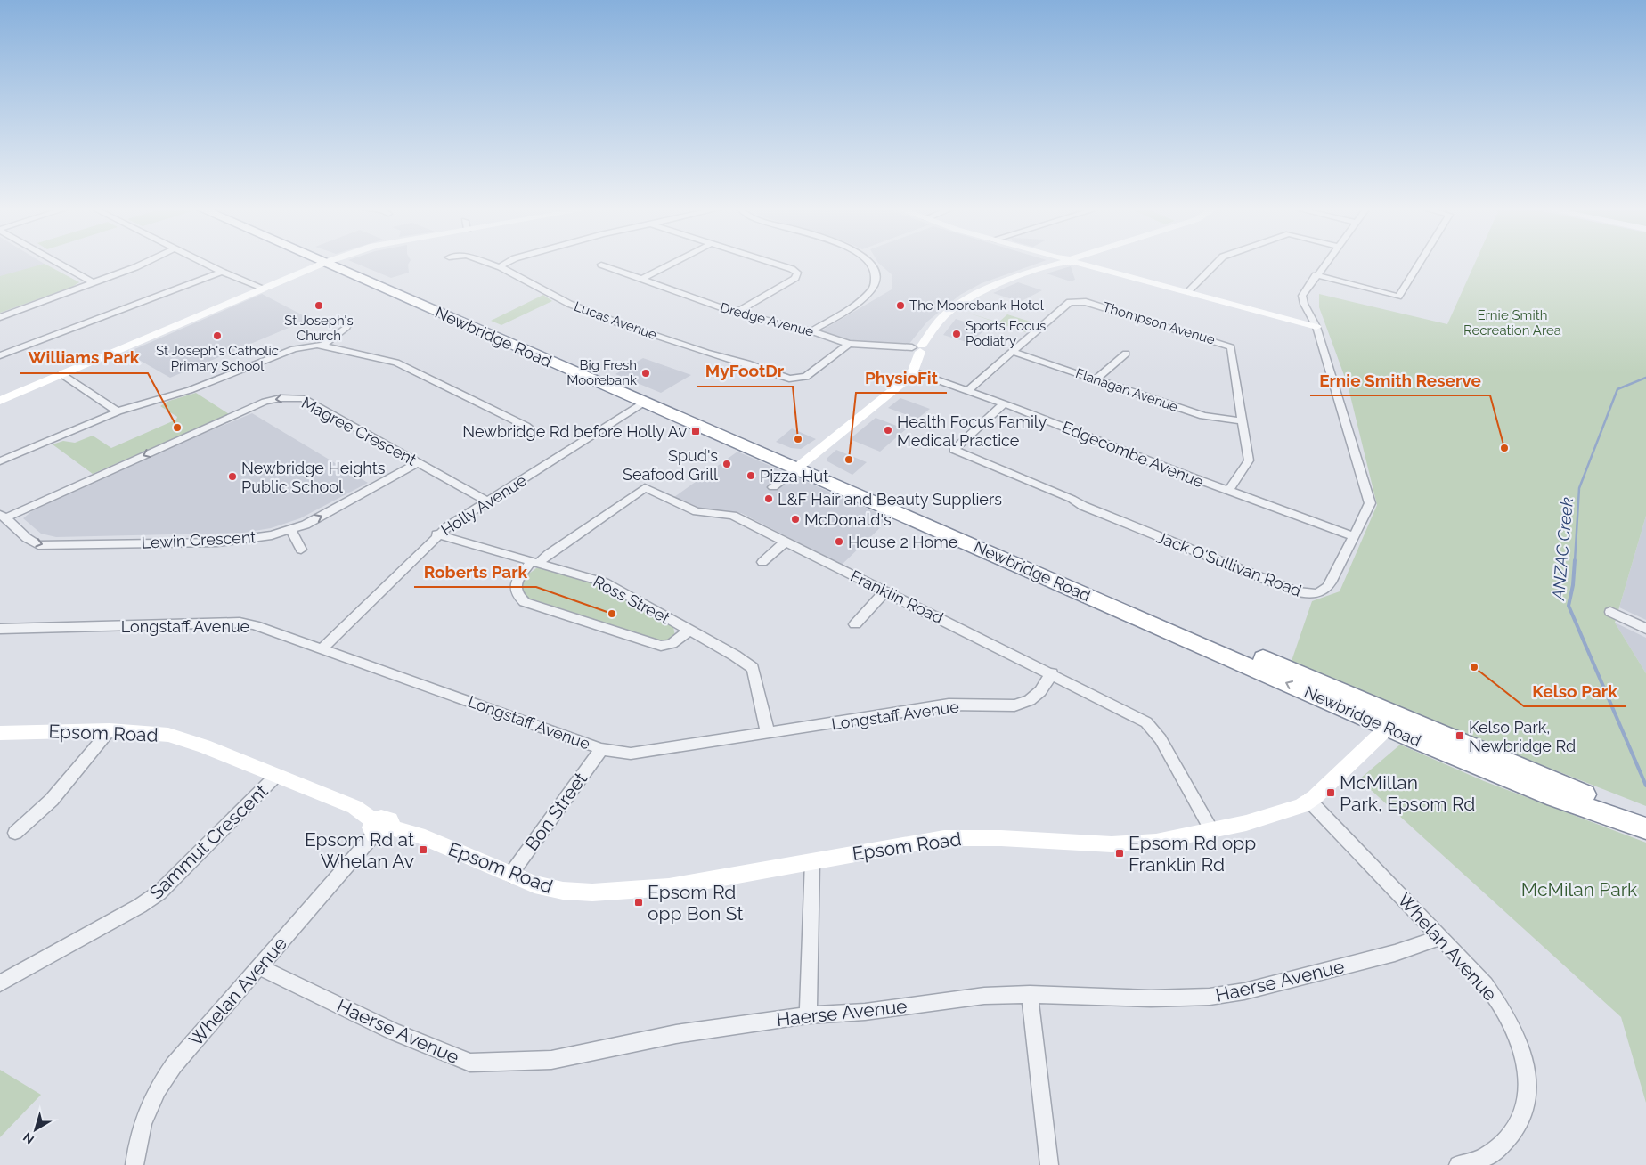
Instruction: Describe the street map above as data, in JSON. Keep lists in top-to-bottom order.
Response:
{
  "streets": {
    "highway": ["Newbridge Road"],
    "street": [
      "Dredge Avenue",
      "Lucas Avenue",
      "Thompson Avenue",
      "Flanagan Avenue",
      "Magree Crescent",
      "Edgecombe Avenue",
      "Holly Avenue",
      "Lewin Crescent",
      "Jack O'Sullivan Road",
      "Franklin Road",
      "Ross Street",
      "Longstaff Avenue",
      "Epsom Road",
      "Bon Street",
      "Sammut Crescent",
      "Whelan Avenue",
      "Haerse Avenue"
    ]
  },
  "crossings": [
    ["Dredge Avenue", "Lucas Avenue"],
    ["Thompson Avenue", "Flanagan Avenue"],
    ["Thompson Avenue", "Edgecombe Avenue"],
    ["Newbridge Road", "Holly Avenue"],
    ["Newbridge Road", "Epsom Road"],
    ["Magree Crescent", "Holly Avenue"],
    ["Magree Crescent", "Lewin Crescent"],
    ["Edgecombe Avenue", "Jack O'Sullivan Road"],
    ["Holly Avenue", "Ross Street"],
    ["Holly Avenue", "Longstaff Avenue"],
    ["Franklin Road", "Ross Street"],
    ["Franklin Road", "Longstaff Avenue"],
    ["Franklin Road", "Epsom Road"],
    ["Ross Street", "Longstaff Avenue"],
    ["Longstaff Avenue", "Bon Street"],
    ["Epsom Road", "Bon Street"],
    ["Epsom Road", "Sammut Crescent"],
    ["Epsom Road", "Whelan Avenue"],
    ["Whelan Avenue", "Haerse Avenue"]
  ],
  "one_way": ["Lewin Crescent"],
  "water": ["ANZAC Creek"],
  "parks": ["Ernie Smith Recreation Area", "McMilan Park"],
  "places": {
    "other": [
      "St Joseph's Church",
      "The Moorebank Hotel",
      "Sports Focus Podiatry",
      "St Joseph's Catholic Primary School",
      "Big Fresh Moorebank",
      "Williams Park",
      "Health Focus Family Medical Practice",
      "MyFootDr",
      "Ernie Smith Reserve",
      "PhysioFit",
      "Spud's Seafood Grill",
      "Pizza Hut",
      "Newbridge Heights Public School",
      "L&F Hair and Beauty Suppliers",
      "McDonald's",
      "House 2 Home",
      "Roberts Park",
      "Kelso Park"
    ],
    "transit": [
      "Newbridge Rd before Holly Av",
      "Kelso Park, Newbridge Rd",
      "McMillan Park, Epsom Rd",
      "Epsom Rd at Whelan Av",
      "Epsom Rd opp Franklin Rd",
      "Epsom Rd opp Bon St"
    ]
  },
  "north": "bottom left"
}
